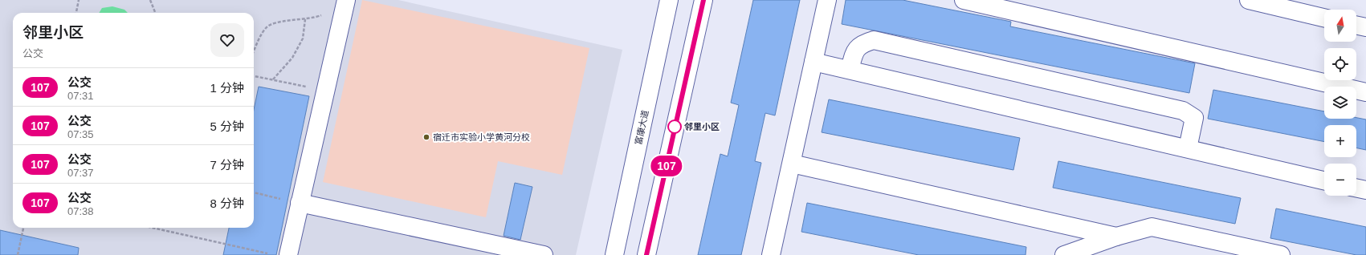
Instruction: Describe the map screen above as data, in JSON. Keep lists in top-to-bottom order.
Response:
{
  "streets": {
    "street": ["富康大道"]
  },
  "places": ["邻里小区", "宿迁市实验小学黄河分校"],
  "lines": ["bus line 107"],
  "north": "top",
  "page": {
    "on_map": "107",
    "map_buttons": ["+", "−"],
    "heading": ["邻里小区", "公交"],
    "list": [
      {
        "mark": "107",
        "name": "公交",
        "note": "07:31",
        "value": "1 分钟"
      },
      {
        "mark": "107",
        "name": "公交",
        "note": "07:35",
        "value": "5 分钟"
      },
      {
        "mark": "107",
        "name": "公交",
        "note": "07:37",
        "value": "7 分钟"
      },
      {
        "mark": "107",
        "name": "公交",
        "note": "07:38",
        "value": "8 分钟"
      }
    ]
  }
}
